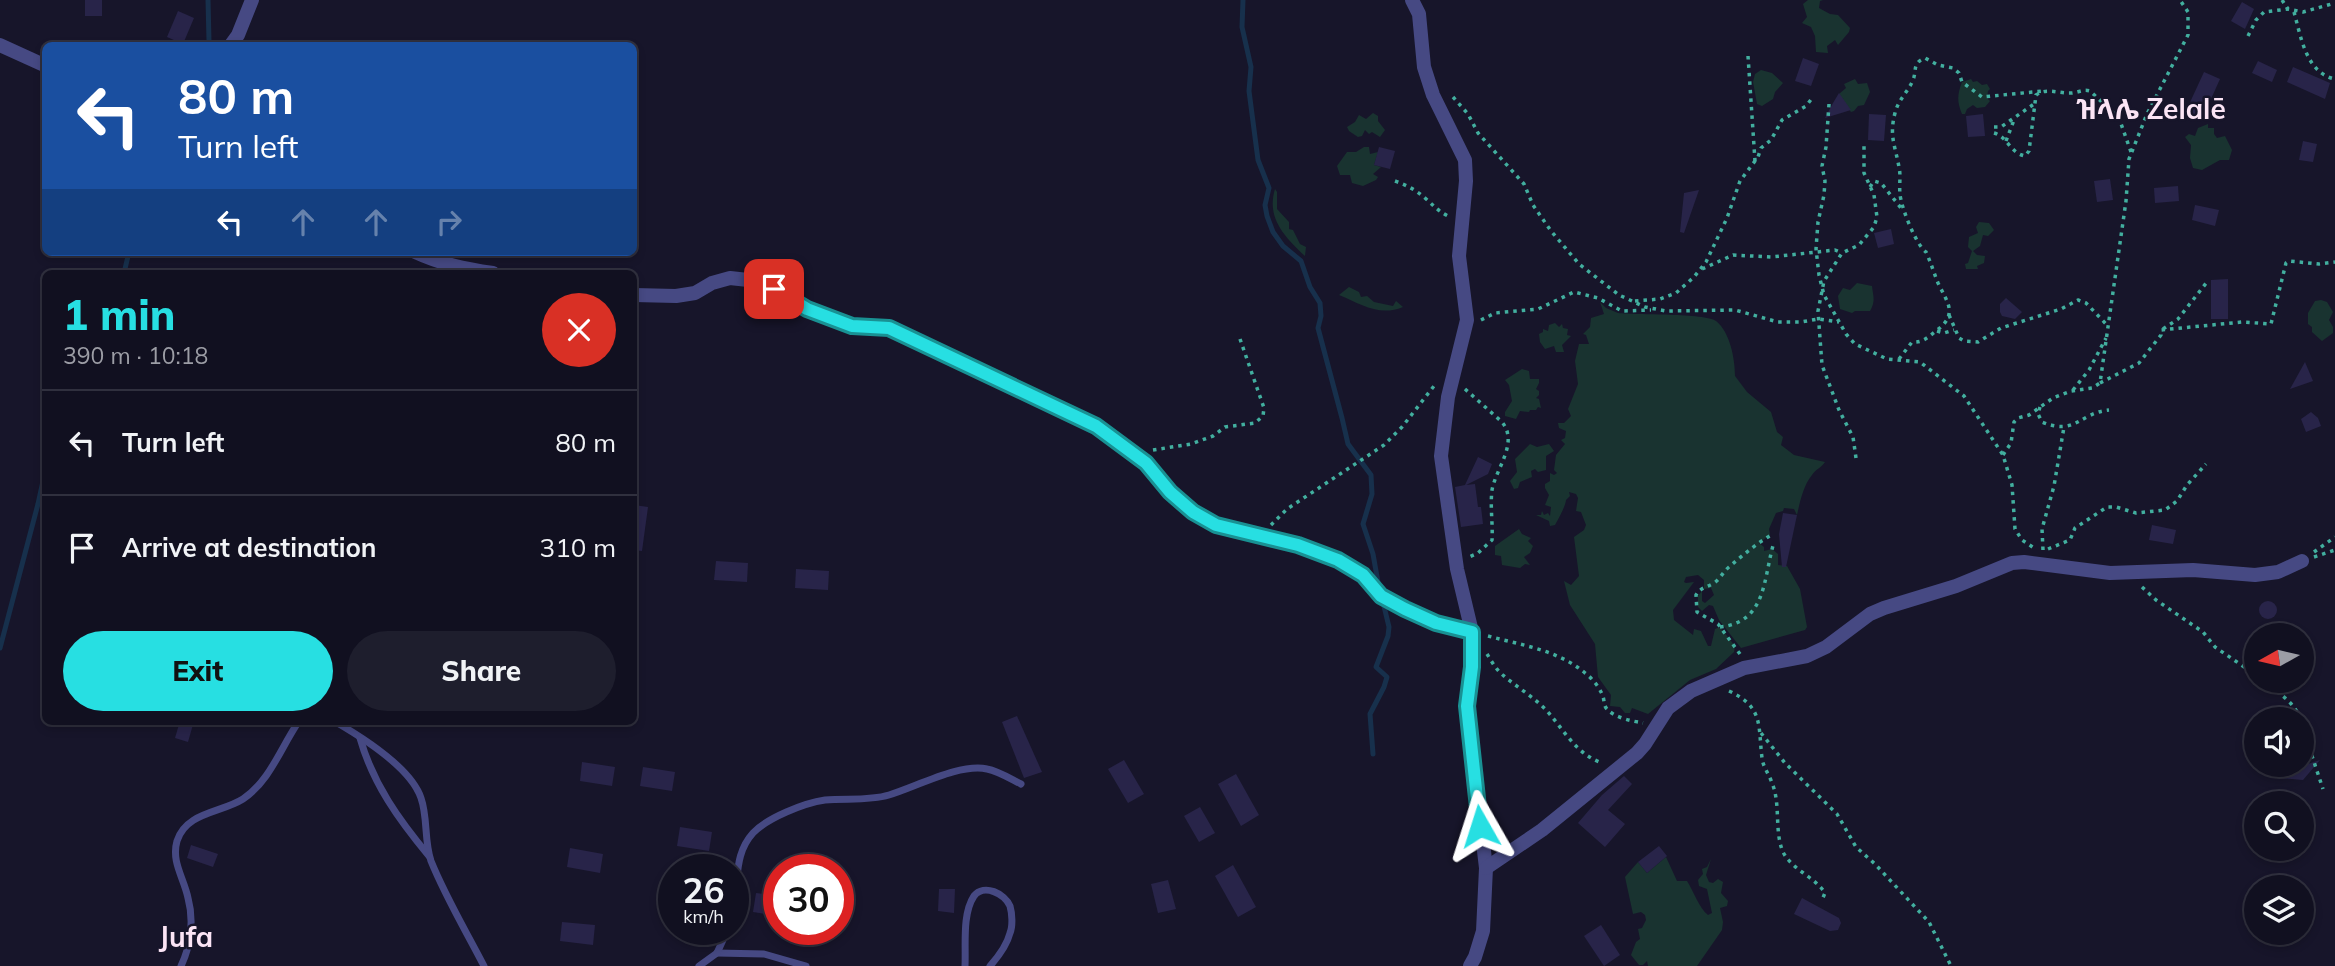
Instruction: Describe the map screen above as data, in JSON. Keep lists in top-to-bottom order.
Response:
{
  "districts": ["ዝላሌ Zelalē", "Jufa"],
  "north": "left",
  "page": {
    "turn": ["80 m", "Turn left"],
    "heading": ["1 min", "390 m · 10:18"],
    "list": [
      {
        "name": "Turn left",
        "value": "80 m"
      },
      {
        "name": "Arrive at destination",
        "value": "310 m"
      }
    ],
    "buttons": ["Exit", "Share"],
    "speed": "26 km/h",
    "limit": "30"
  }
}
